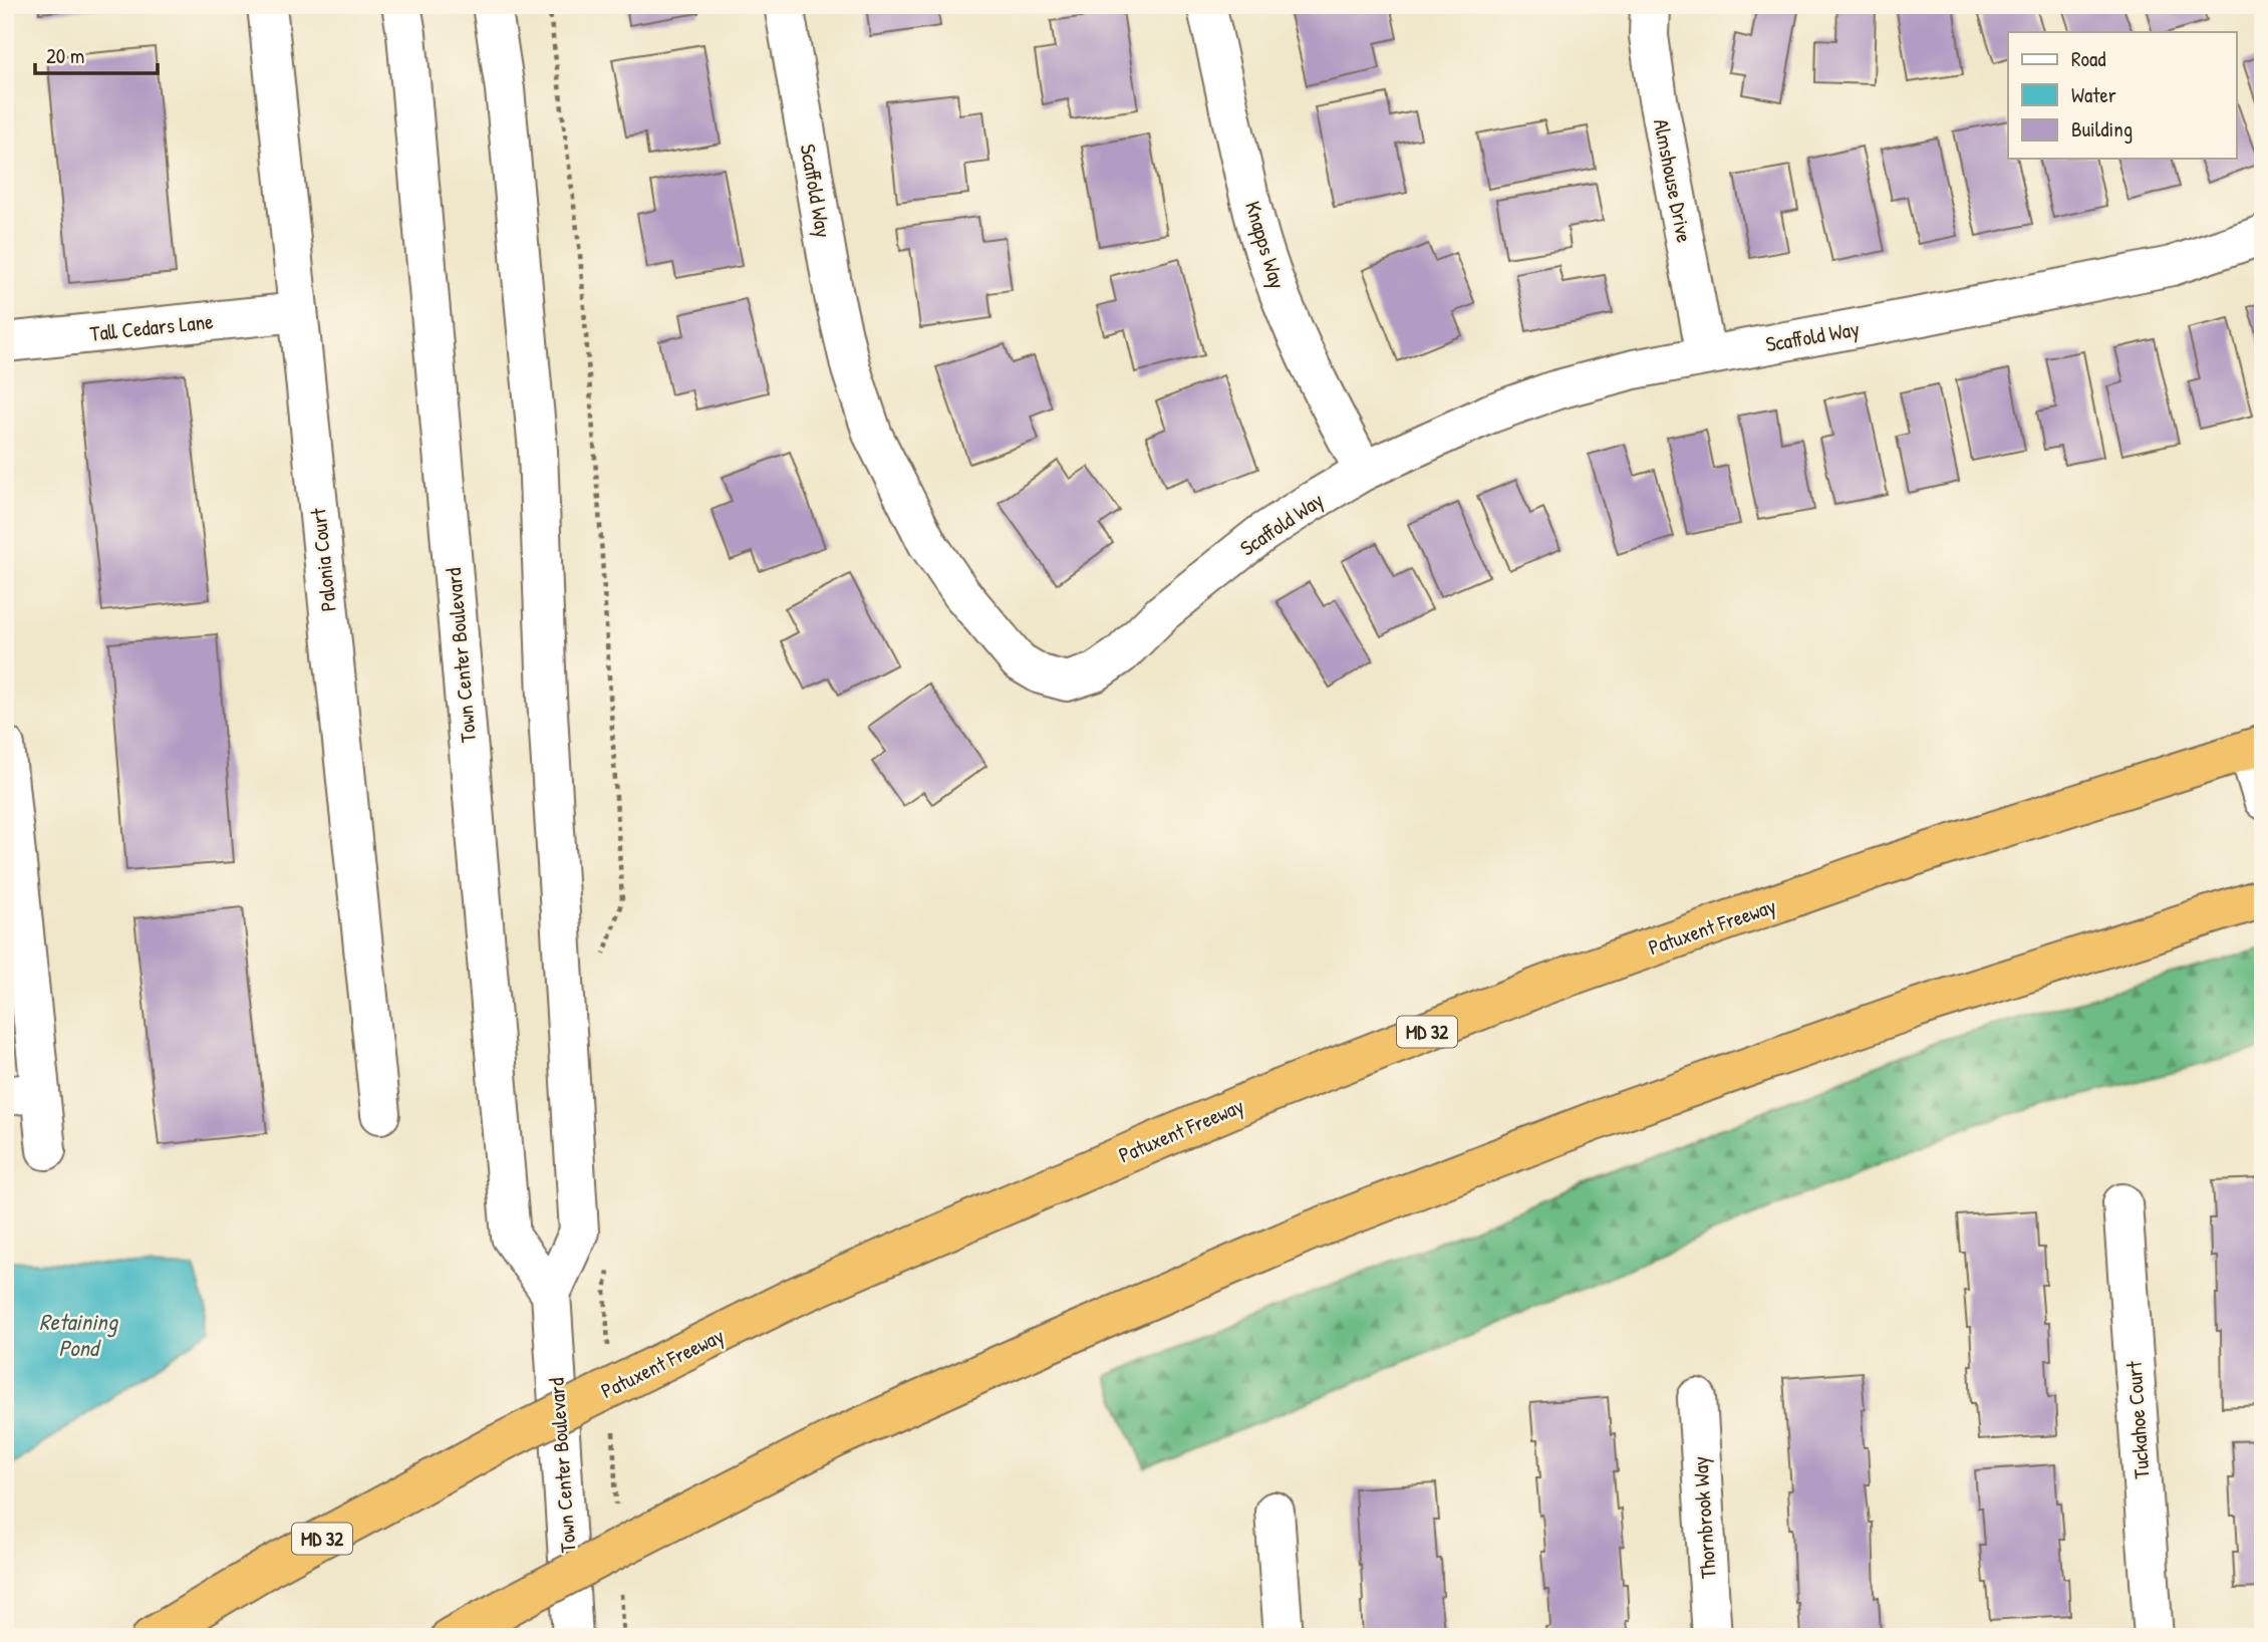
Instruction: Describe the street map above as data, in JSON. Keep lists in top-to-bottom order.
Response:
{
  "streets": {
    "highway": ["Patuxent Freeway", "MD 32"],
    "street": [
      "Almshouse Drive",
      "Scaffold Way",
      "Knapps Way",
      "Tall Cedars Lane",
      "Palonia Court",
      "Town Center Boulevard",
      "Tuckahoe Court",
      "Thornbrook Way"
    ]
  },
  "crossings": [
    ["Almshouse Drive", "Scaffold Way"],
    ["Scaffold Way", "Knapps Way"],
    ["Tall Cedars Lane", "Palonia Court"]
  ],
  "water": ["Retaining Pond"],
  "legend": ["Road", "Water", "Building"],
  "scale_bar": "20 m"
}
